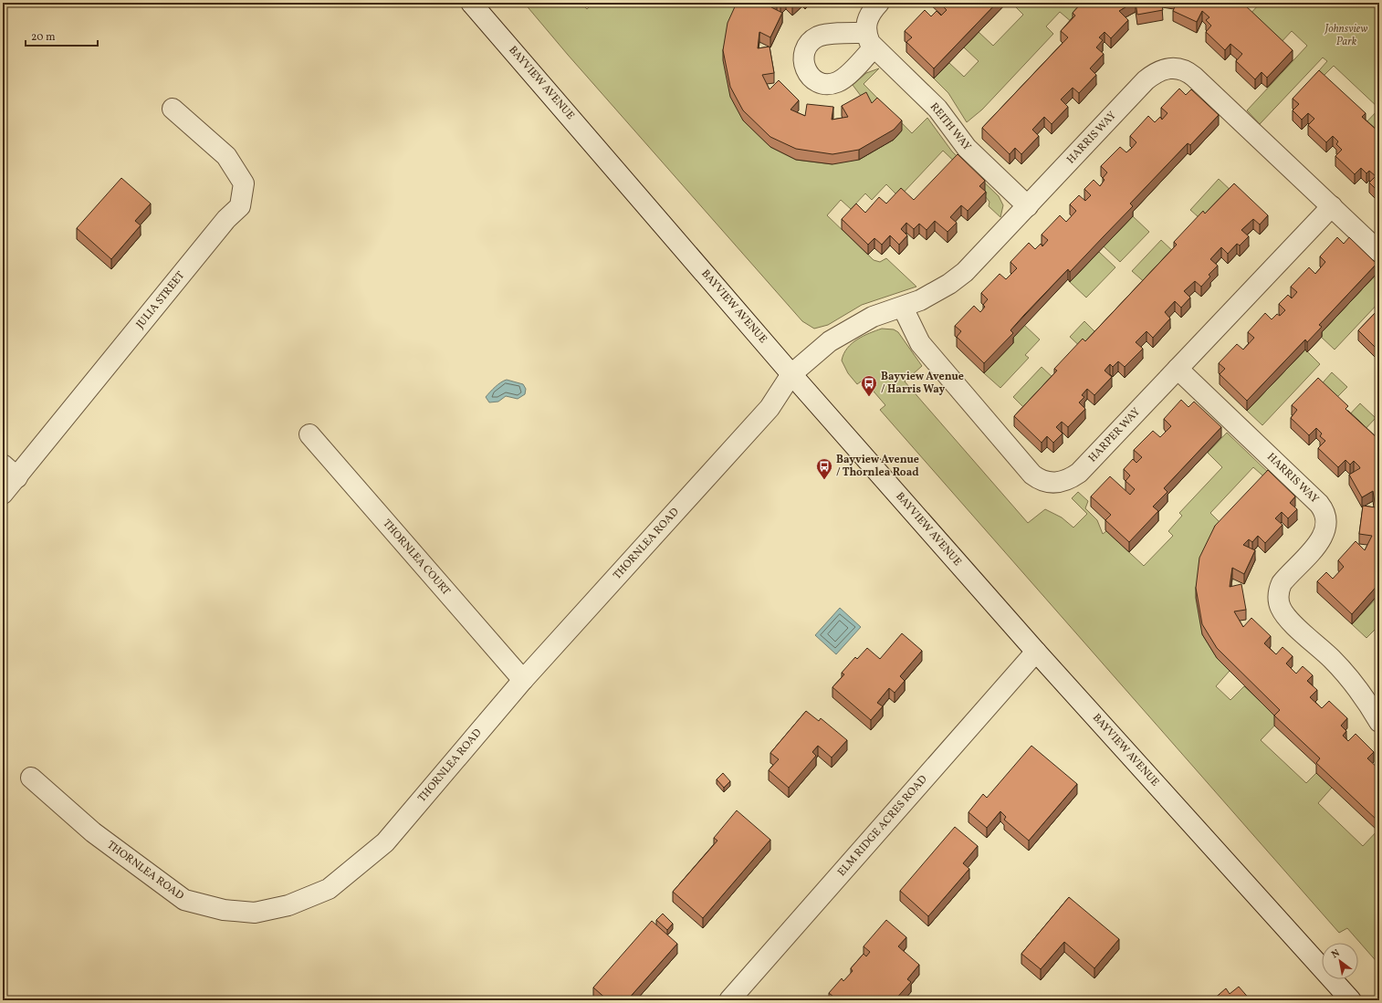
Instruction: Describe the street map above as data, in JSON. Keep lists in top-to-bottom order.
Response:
{
  "streets": {
    "street": [
      "BAYVIEW AVENUE",
      "REITH WAY",
      "HARRIS WAY",
      "JULIA STREET",
      "HARPER WAY",
      "THORNLEA ROAD",
      "THORNLEA COURT",
      "ELM RIDGE ACRES ROAD"
    ]
  },
  "crossings": [
    ["BAYVIEW AVENUE", "HARRIS WAY"],
    ["BAYVIEW AVENUE", "THORNLEA ROAD"],
    ["BAYVIEW AVENUE", "ELM RIDGE ACRES ROAD"],
    ["REITH WAY", "HARRIS WAY"],
    ["HARRIS WAY", "HARPER WAY"],
    ["HARRIS WAY", "THORNLEA ROAD"],
    ["THORNLEA ROAD", "THORNLEA COURT"]
  ],
  "parks": ["Johnsview Park"],
  "places": {
    "bus stop": ["Bayview Avenue / Harris Way", "Bayview Avenue / Thornlea Road"]
  },
  "scale_bar": "20 m",
  "north": "top left"
}
